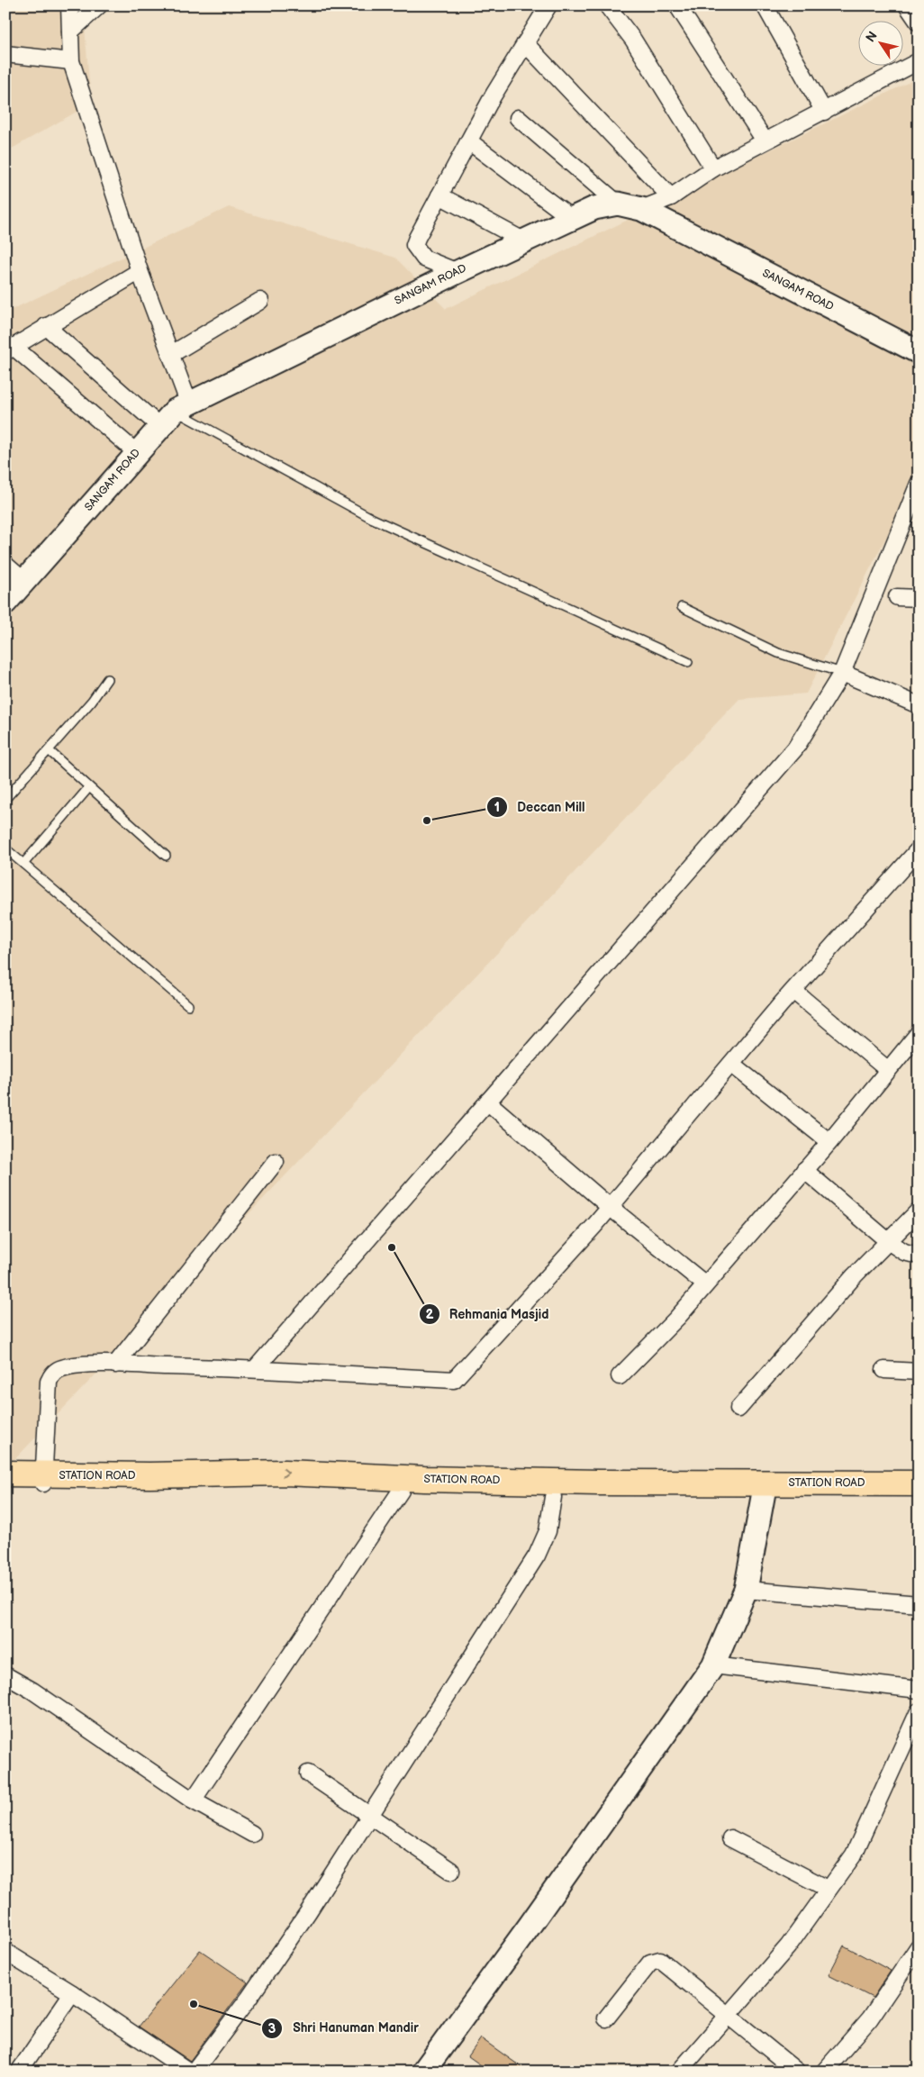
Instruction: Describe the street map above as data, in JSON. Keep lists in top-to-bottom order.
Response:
{
  "streets": {
    "main road": ["STATION ROAD"],
    "street": ["SANGAM ROAD"]
  },
  "places": ["Deccan Mill", "Rehmania Masjid", "Shri Hanuman Mandir"],
  "north": "top left"
}
